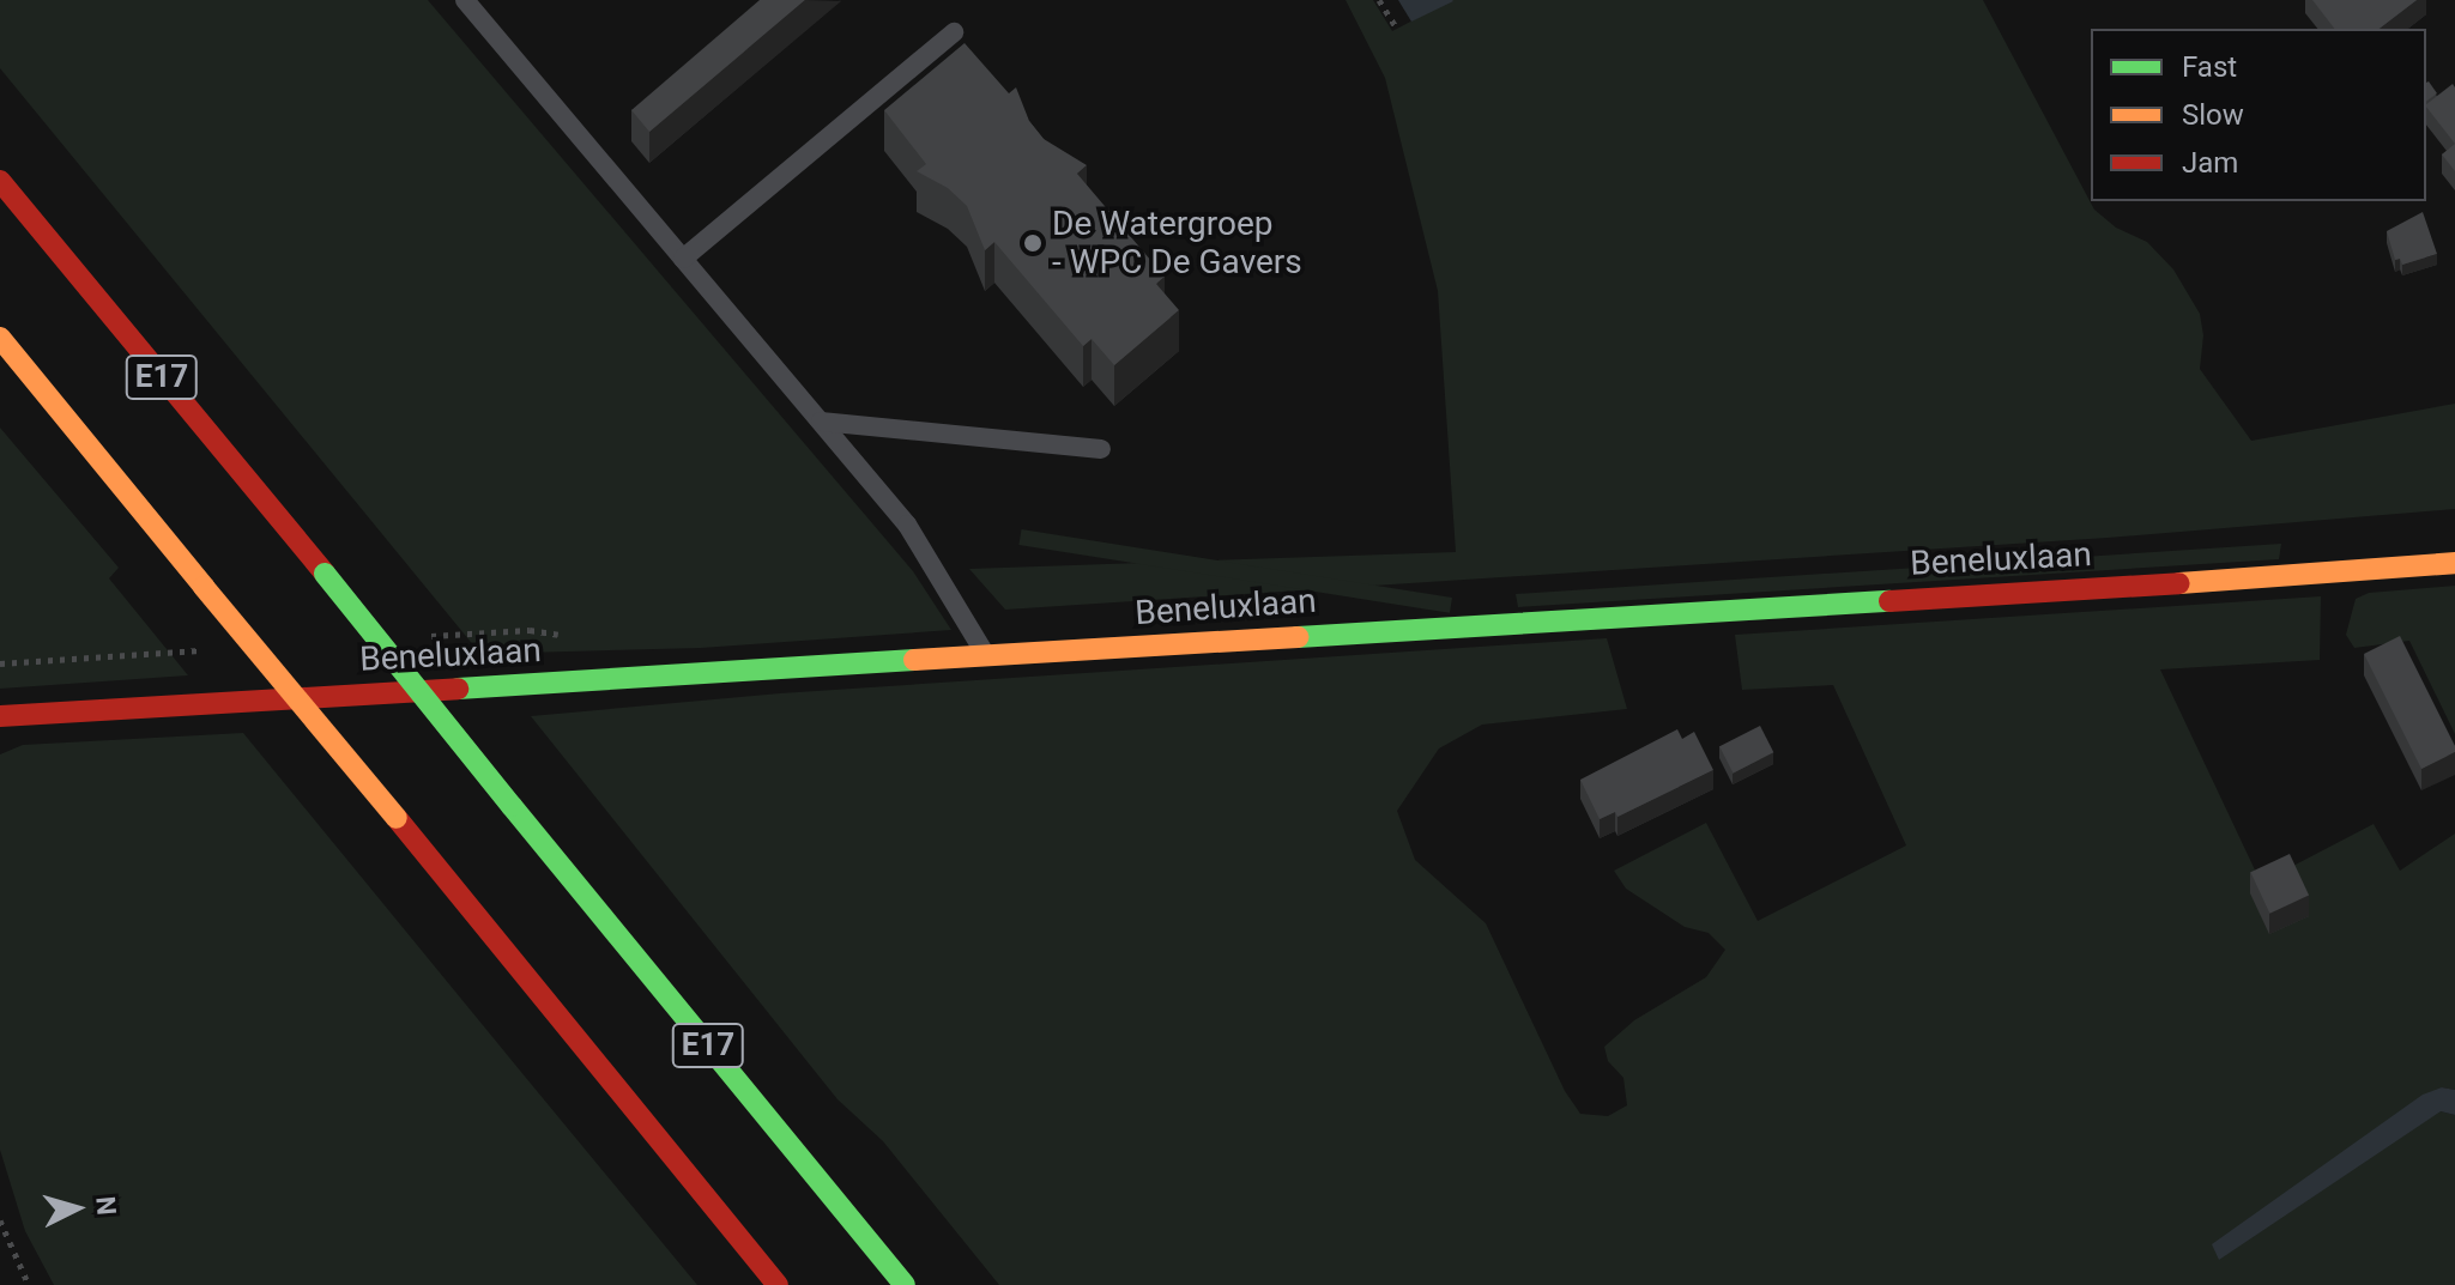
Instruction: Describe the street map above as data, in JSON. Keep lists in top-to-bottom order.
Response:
{
  "streets": {
    "main road": ["E17", "Beneluxlaan"]
  },
  "places": ["De Watergroep - WPC De Gavers"],
  "legend": ["Fast", "Slow", "Jam"],
  "north": "right"
}
